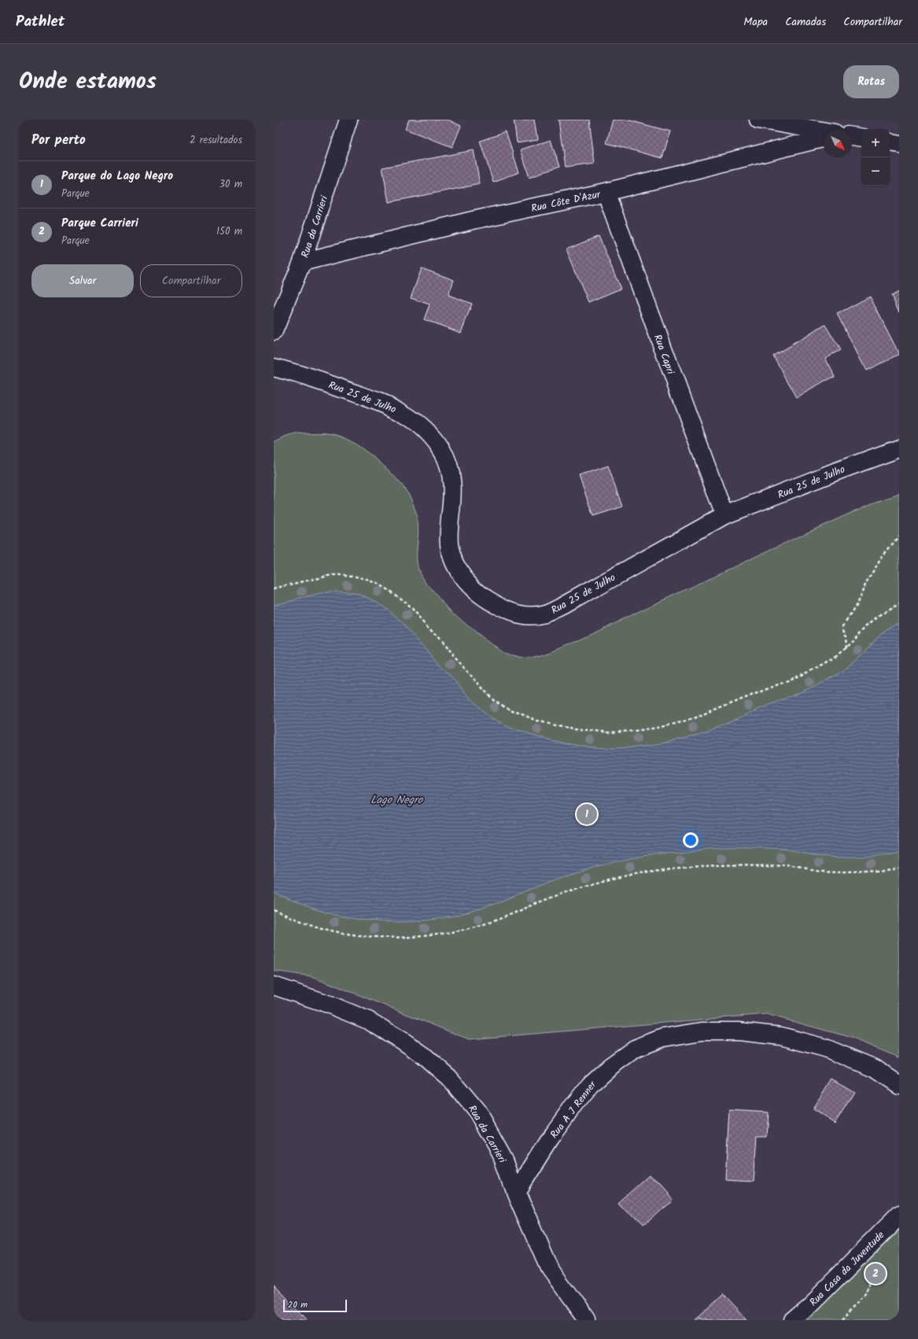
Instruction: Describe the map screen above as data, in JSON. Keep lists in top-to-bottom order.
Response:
{
  "streets": {
    "street": [
      "Rua Côte D'Azur",
      "Rua da Carrieri",
      "Rua Capri",
      "Rua 25 de Julho",
      "Rua A J Renner",
      "Rua Casa da Juventude"
    ]
  },
  "crossings": [
    ["Rua Côte D'Azur", "Rua da Carrieri"],
    ["Rua Côte D'Azur", "Rua Capri"],
    ["Rua da Carrieri", "Rua A J Renner"],
    ["Rua Capri", "Rua 25 de Julho"]
  ],
  "water": ["Lago Negro"],
  "scale_bar": "20 m",
  "north": "bottom right",
  "page": {
    "header": "Pathlet",
    "nav": ["Mapa", "Camadas", "Compartilhar"],
    "title": "Onde estamos",
    "buttons": [
      "Rotas",
      ["Salvar", "Compartilhar"]
    ],
    "heading": ["Por perto", "2 resultados"],
    "map_buttons": ["+", "−"],
    "list": [
      {
        "mark": "1",
        "name": "Parque do Lago Negro",
        "note": "Parque",
        "value": "30 m"
      },
      {
        "mark": "2",
        "name": "Parque Carrieri",
        "note": "Parque",
        "value": "150 m"
      }
    ],
    "pins": ["1", "2"],
    "scale": "20 m"
  }
}
